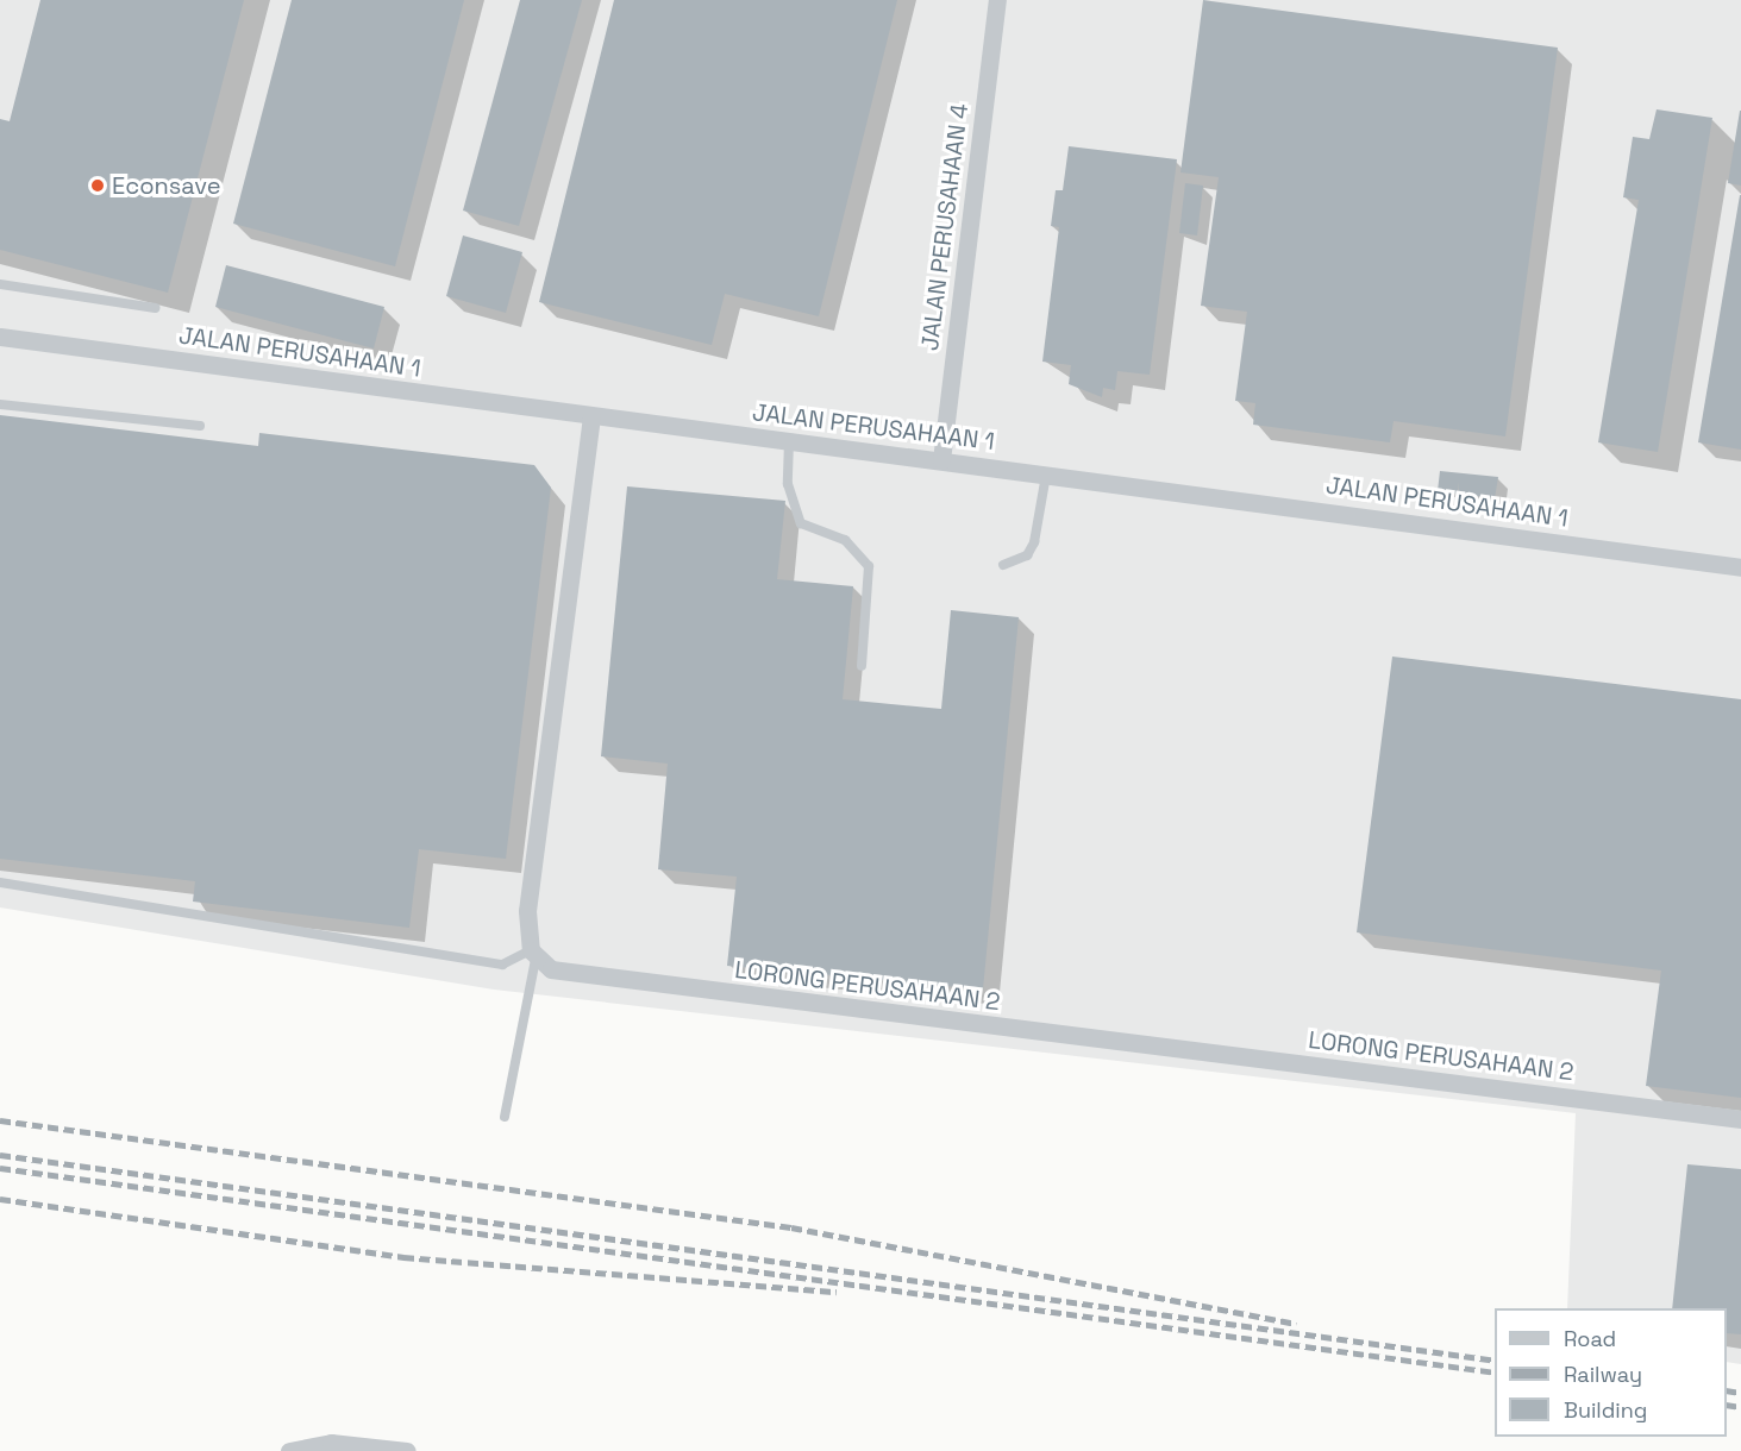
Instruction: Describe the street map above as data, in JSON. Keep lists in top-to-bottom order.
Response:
{
  "streets": {
    "street": ["JALAN PERUSAHAAN 4", "JALAN PERUSAHAAN 1", "LORONG PERUSAHAAN 2"]
  },
  "crossings": [
    ["JALAN PERUSAHAAN 4", "JALAN PERUSAHAAN 1"]
  ],
  "places": ["Econsave"],
  "legend": ["Road", "Railway", "Building"]
}
